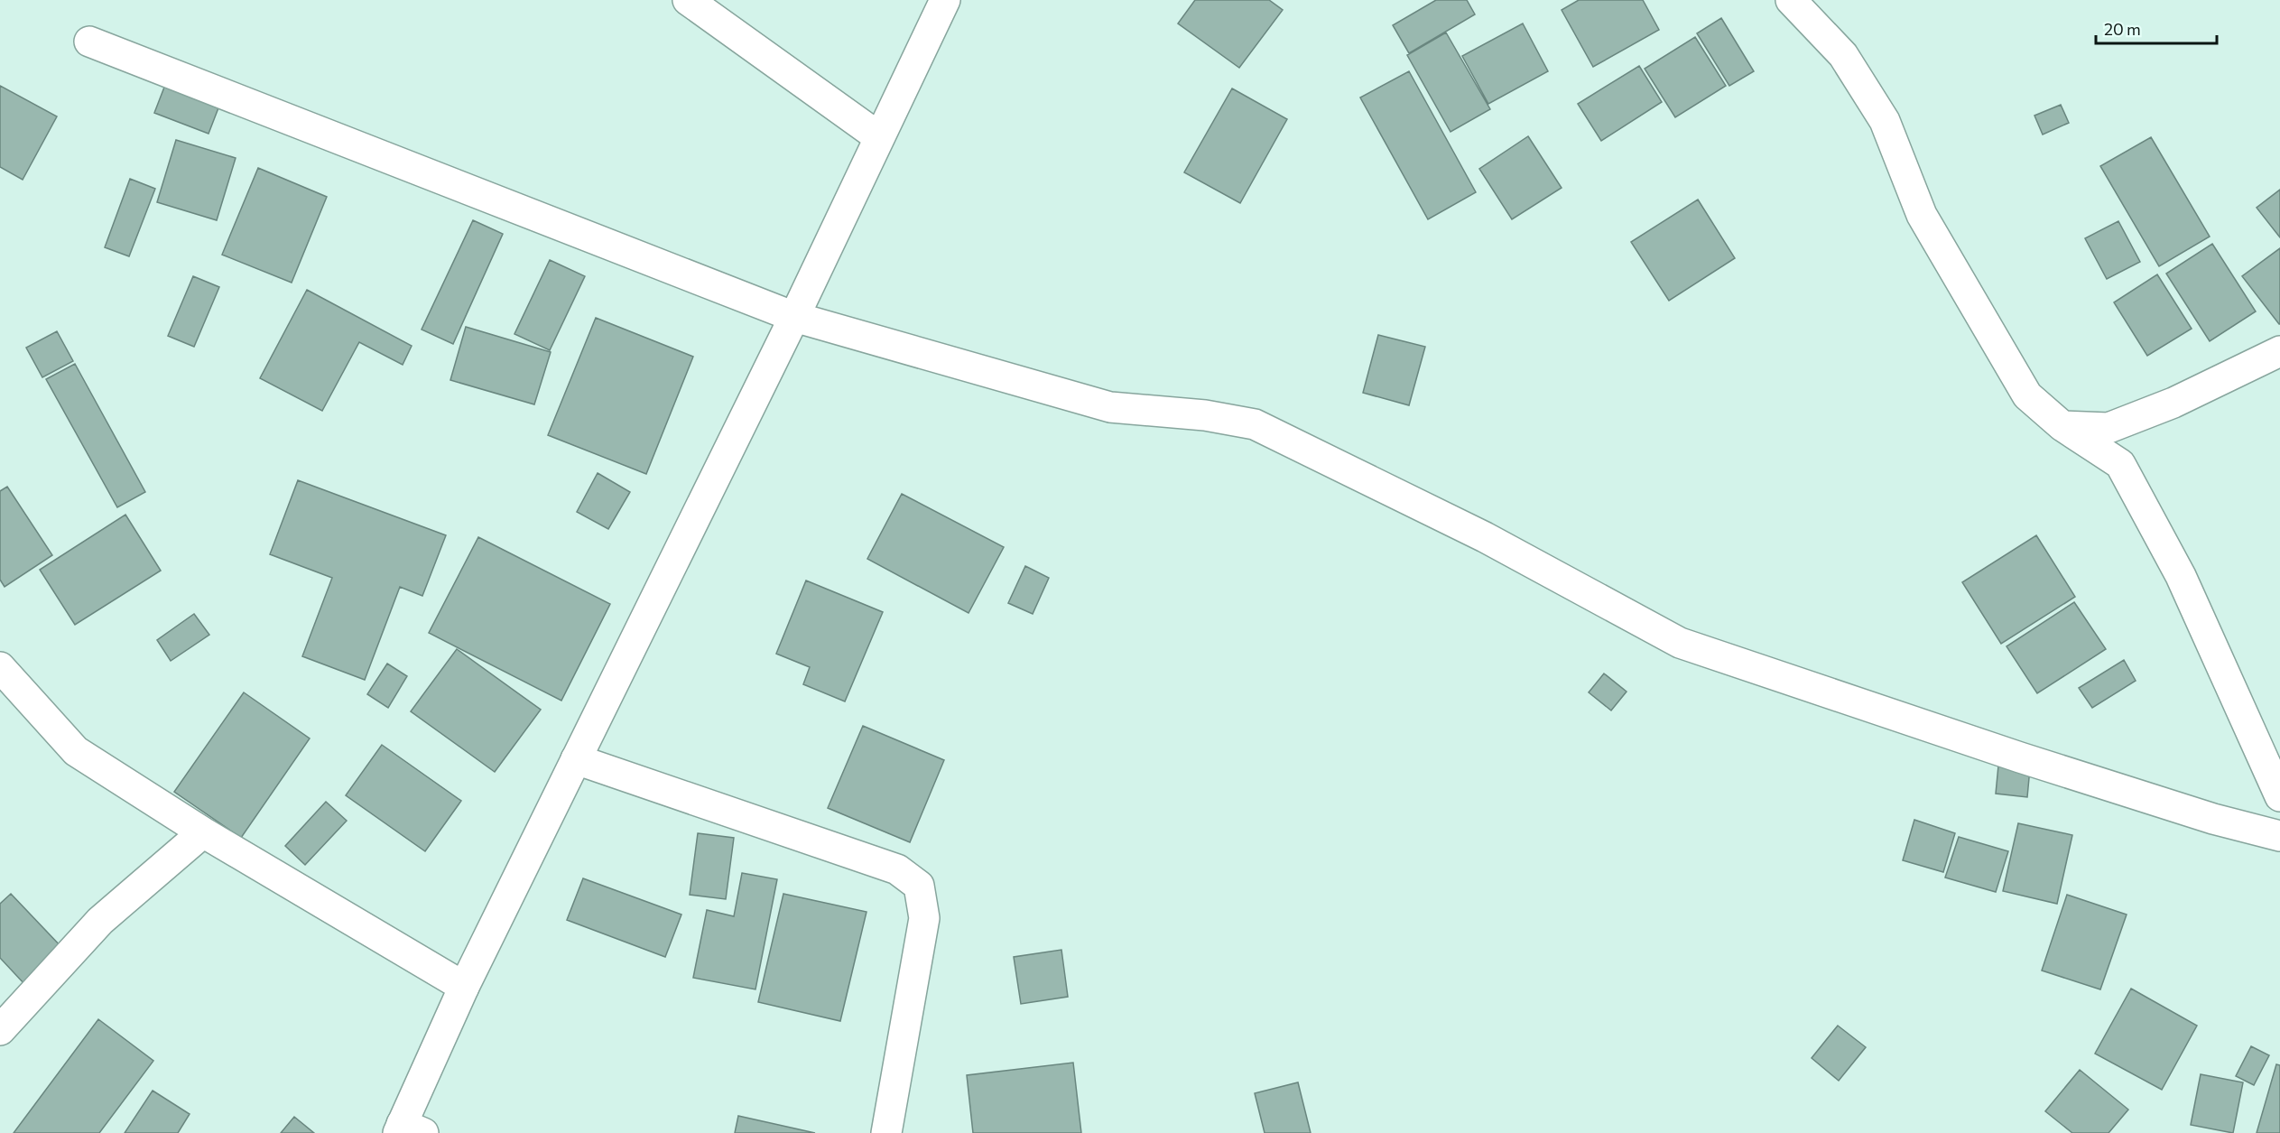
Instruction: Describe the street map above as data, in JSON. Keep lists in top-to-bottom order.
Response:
{
  "scale_bar": "20 m"
}
